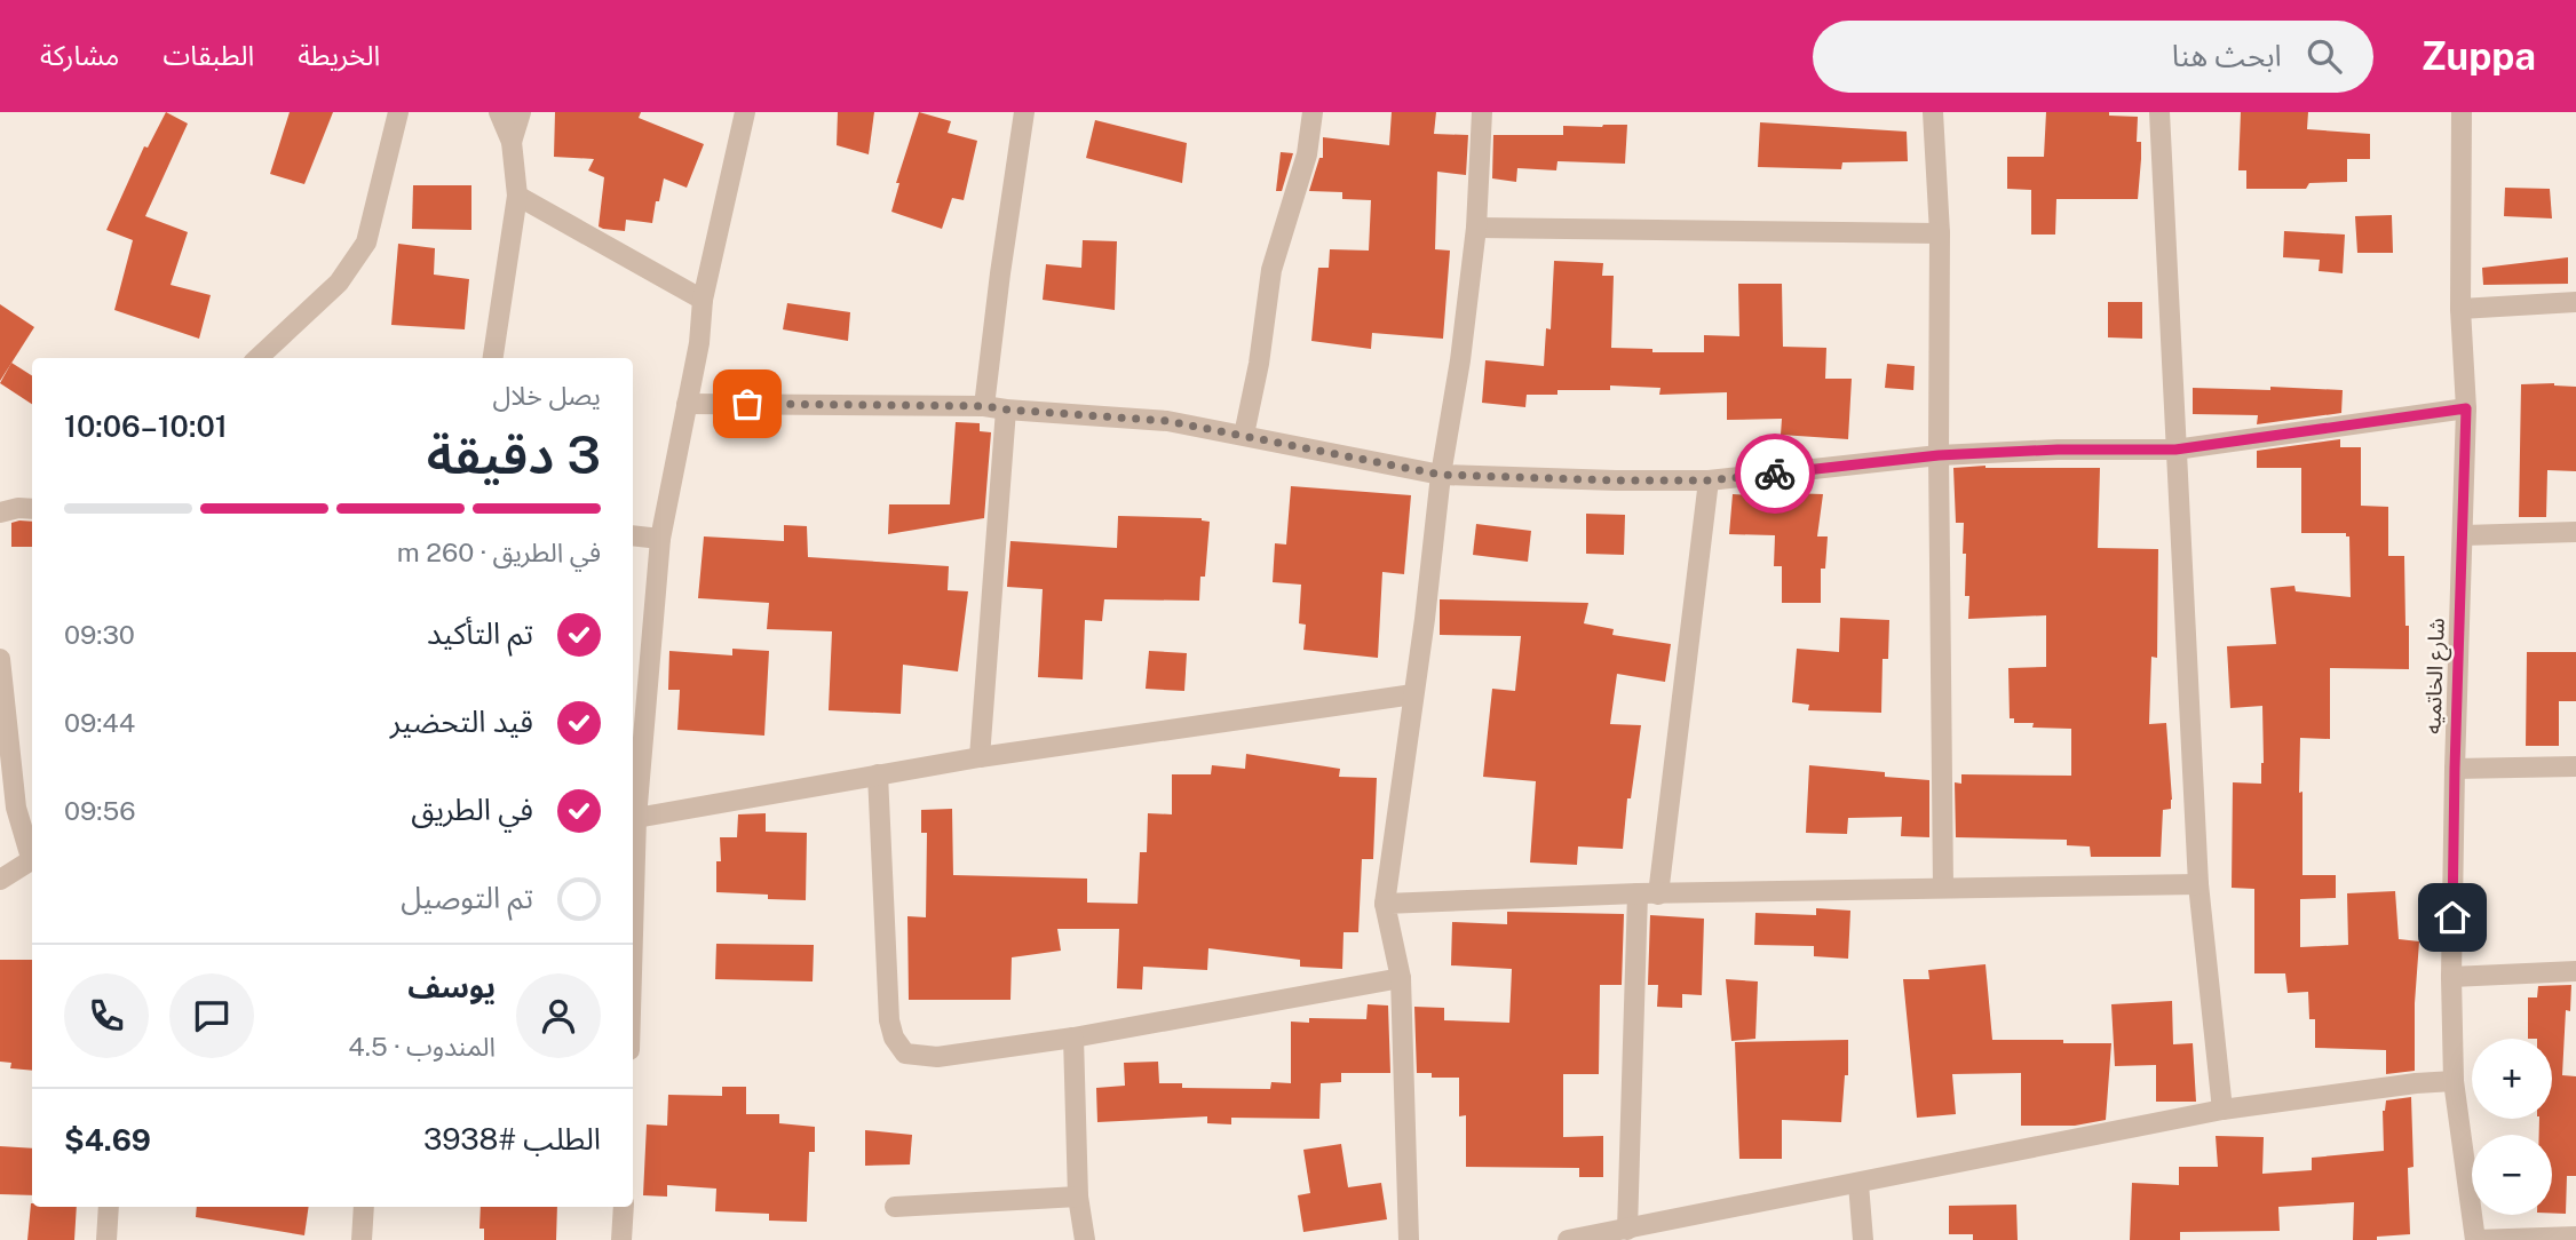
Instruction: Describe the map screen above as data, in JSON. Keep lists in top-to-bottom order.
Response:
{
  "streets": {
    "street": ["شارع الخاتميه"]
  },
  "page": {
    "header": "Zuppa",
    "search": "ابحث هنا",
    "nav": ["الخريطة", "الطبقات", "مشاركة"],
    "heading": ["3 دقيقة", "يصل خلال", "10:01–10:06"],
    "panel": [
      "يوسف",
      "المندوب · 4.5",
      "الطلب #3938",
      "$4.69"
    ],
    "bar": "في الطريق · 260 m",
    "list": [
      ["تم التأكيد", "09:30"],
      ["قيد التحضير", "09:44"],
      ["في الطريق", "09:56"],
      "تم التوصيل"
    ],
    "map_buttons": ["+", "−"]
  }
}
